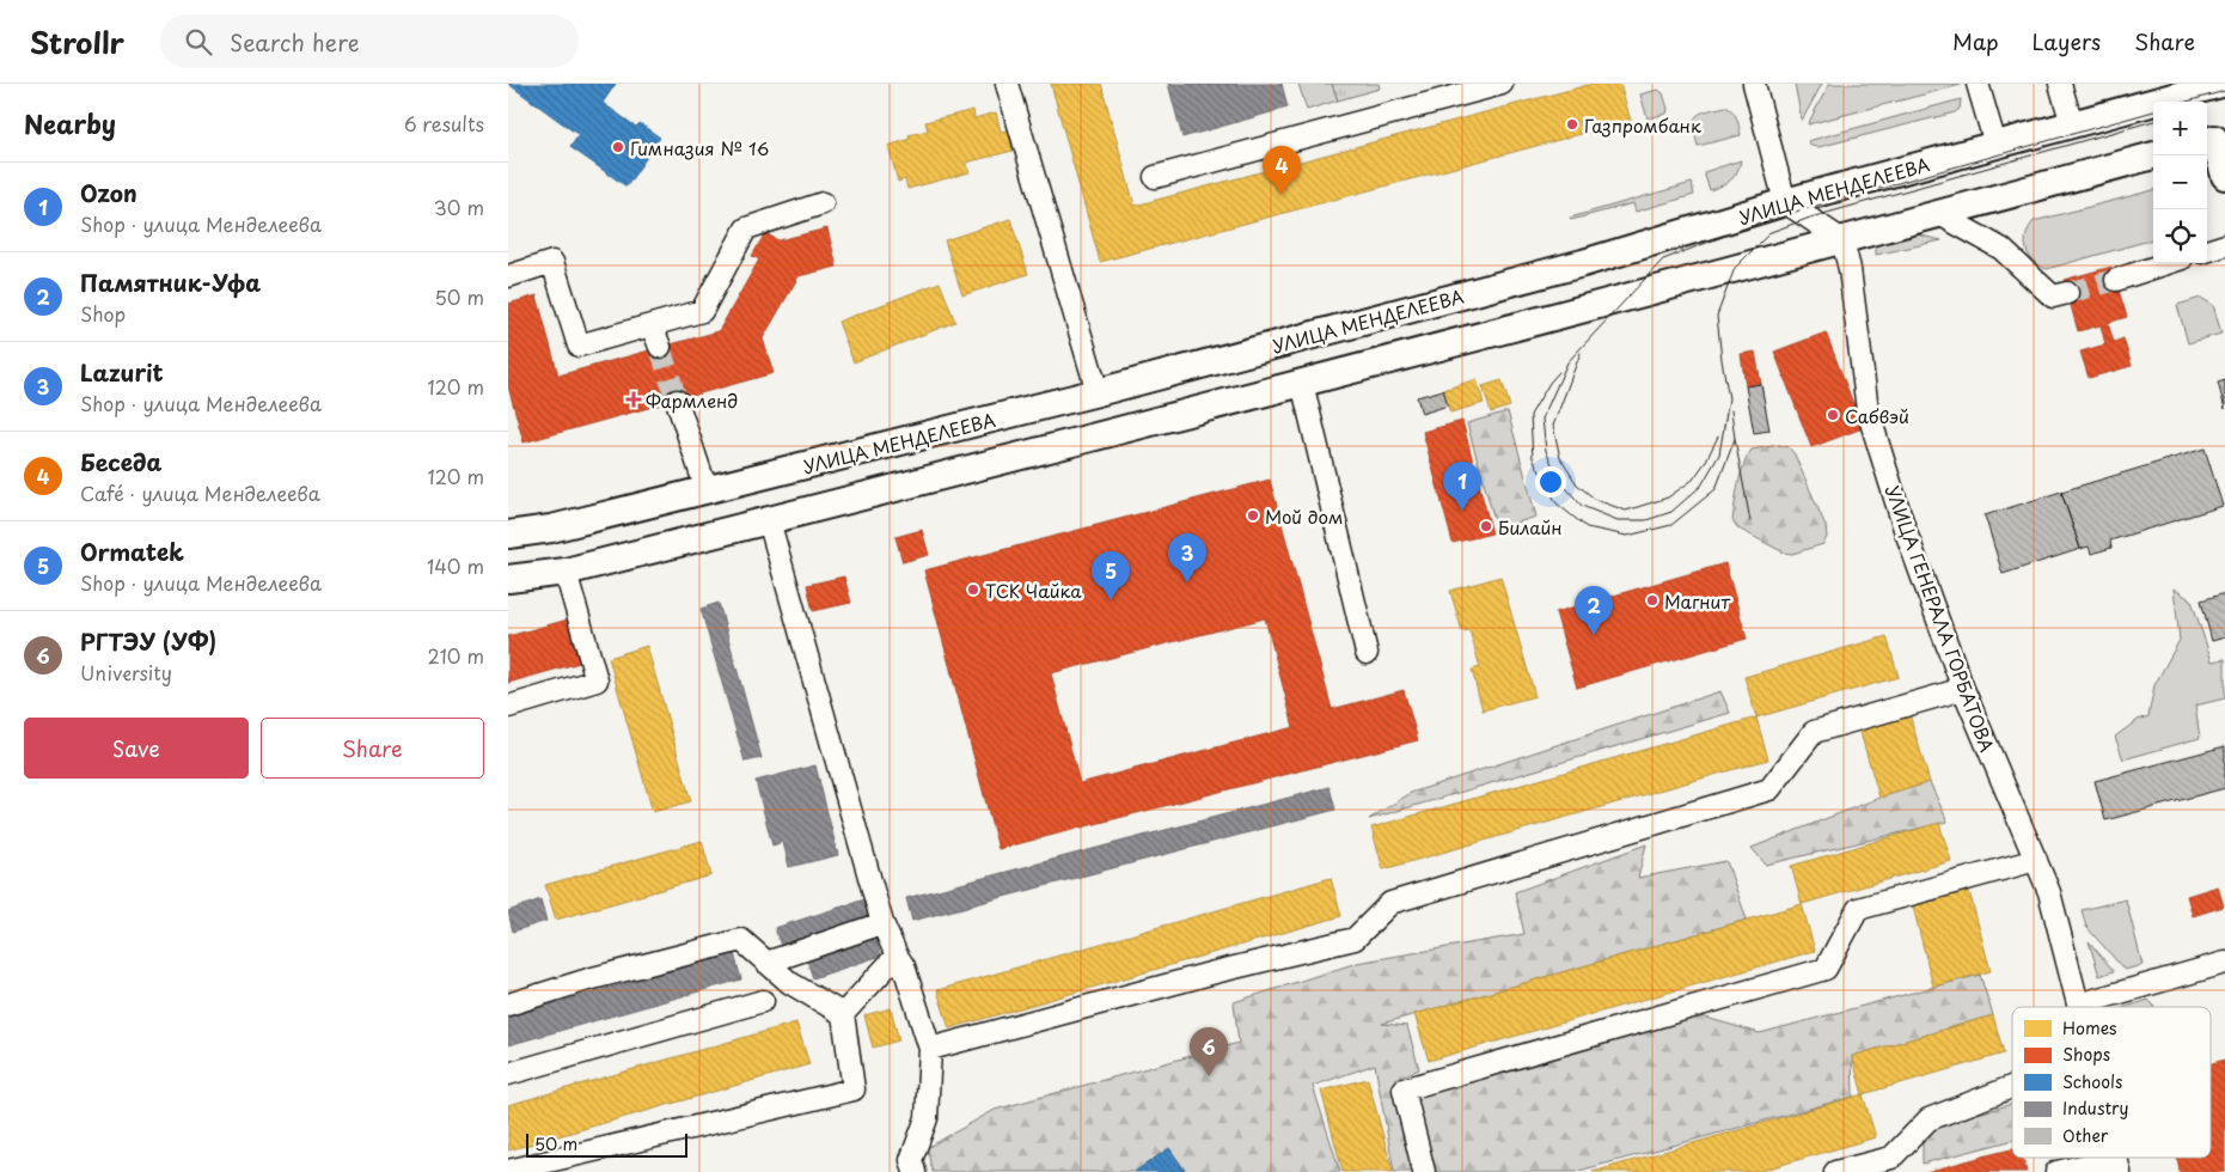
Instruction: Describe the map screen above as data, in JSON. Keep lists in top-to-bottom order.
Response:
{
  "streets": {
    "main road": ["УЛИЦА МЕНДЕЛЕЕВА"],
    "street": ["УЛИЦА ГЕНЕРАЛА ГОРБАТОВА"]
  },
  "places": {
    "other": [
      "Газпромбанк",
      "Гимназия № 16",
      "Сабвэй",
      "Мой дом",
      "Билайн",
      "ТСК Чайка",
      "Магнит"
    ],
    "health": ["Фармленд"]
  },
  "legend": [
    "Homes",
    "Shops",
    "Schools",
    "Industry",
    "Other"
  ],
  "scale_bar": "50 m",
  "page": {
    "header": "Strollr",
    "search": "Search here",
    "nav": ["Map", "Layers", "Share"],
    "heading": ["Nearby", "6 results"],
    "map_buttons": ["+", "−"],
    "pins": [
      "4",
      "1",
      "3",
      "5",
      "2",
      "6"
    ],
    "list": [
      {
        "mark": "1",
        "name": "Ozon",
        "note": "Shop · улица Менделеева",
        "value": "30 m"
      },
      {
        "mark": "2",
        "name": "Памятник-Уфа",
        "note": "Shop",
        "value": "50 m"
      },
      {
        "mark": "3",
        "name": "Lazurit",
        "note": "Shop · улица Менделеева",
        "value": "120 m"
      },
      {
        "mark": "4",
        "name": "Беседа",
        "note": "Café · улица Менделеева",
        "value": "120 m"
      },
      {
        "mark": "5",
        "name": "Ormatek",
        "note": "Shop · улица Менделеева",
        "value": "140 m"
      },
      {
        "mark": "6",
        "name": "РГТЭУ (УФ)",
        "note": "University",
        "value": "210 m"
      }
    ],
    "buttons": ["Save", "Share"],
    "scale": "50 m"
  }
}
